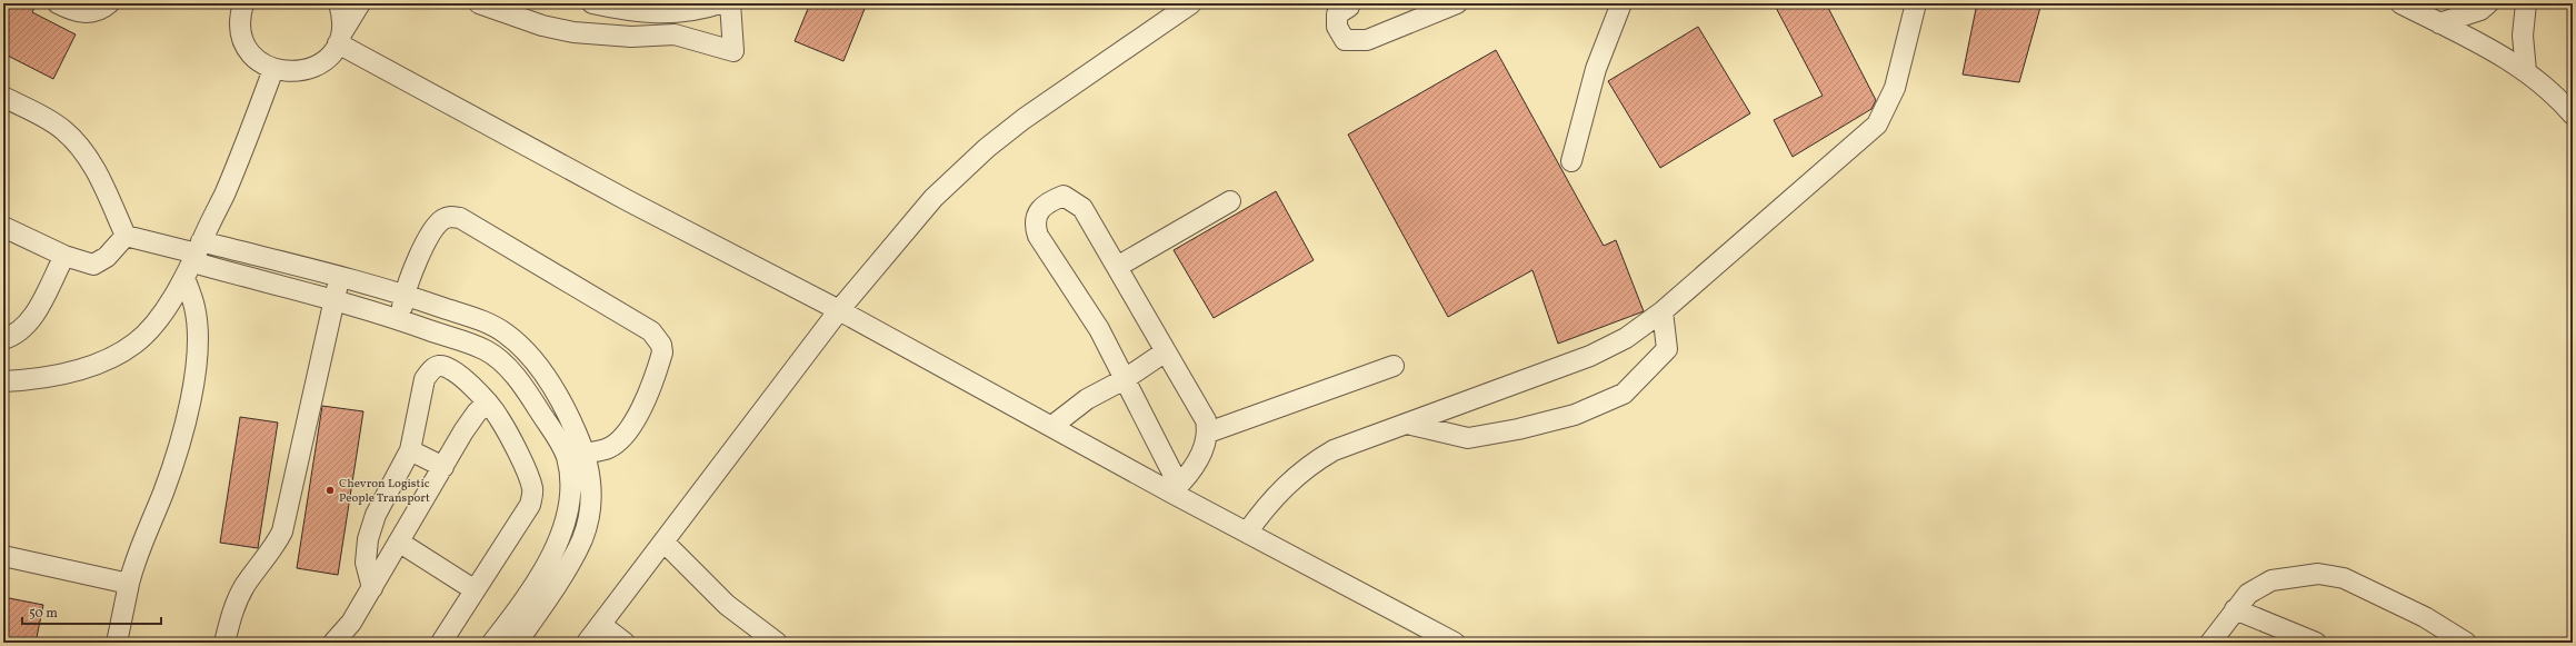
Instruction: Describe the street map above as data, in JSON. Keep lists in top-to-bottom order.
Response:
{
  "places": ["Chevron Logistic People Transport"],
  "scale_bar": "50 m"
}
